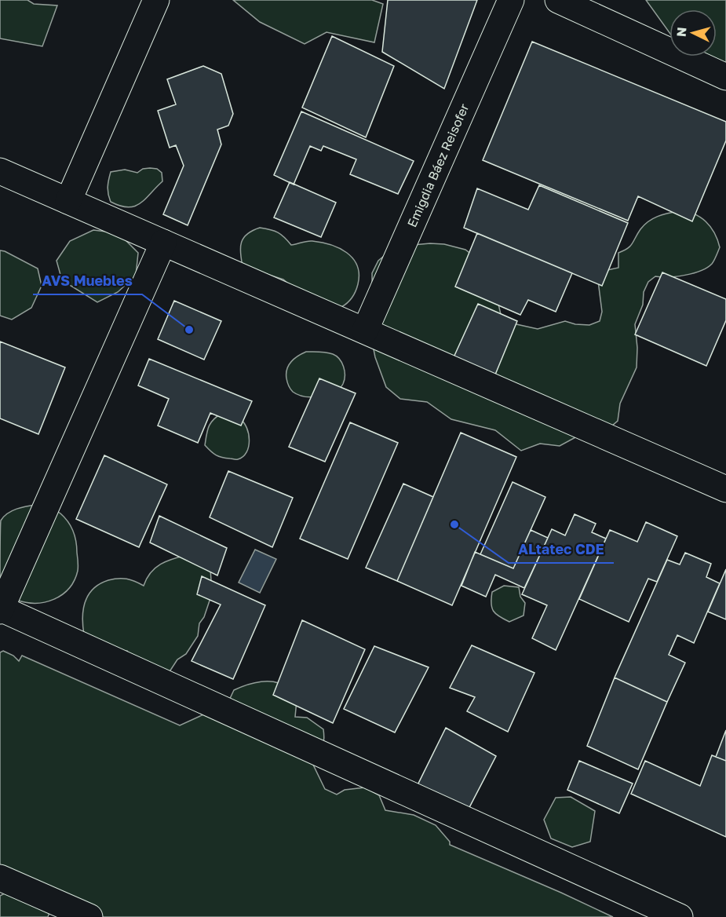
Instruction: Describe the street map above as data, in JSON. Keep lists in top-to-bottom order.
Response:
{
  "streets": {
    "street": ["Emigdia Báez Reisofer"]
  },
  "places": ["AVS Muebles", "ALtatec CDE"],
  "north": "left"
}
